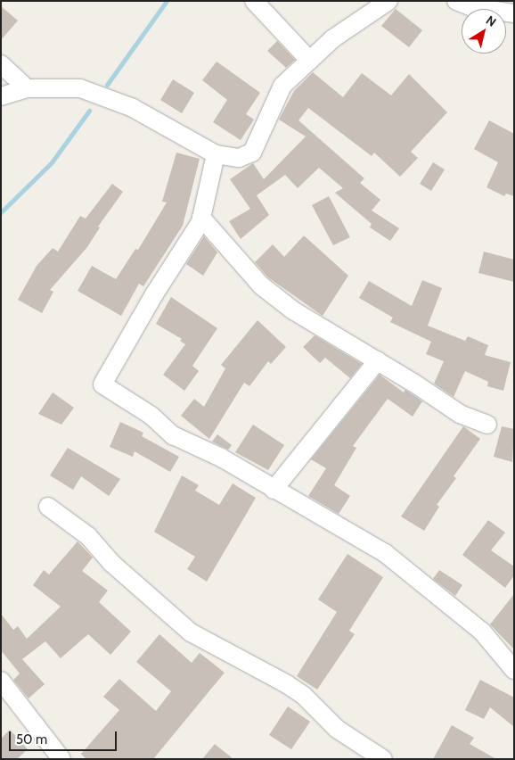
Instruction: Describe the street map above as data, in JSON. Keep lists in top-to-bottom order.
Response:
{
  "scale_bar": "50 m",
  "north": "top right"
}
